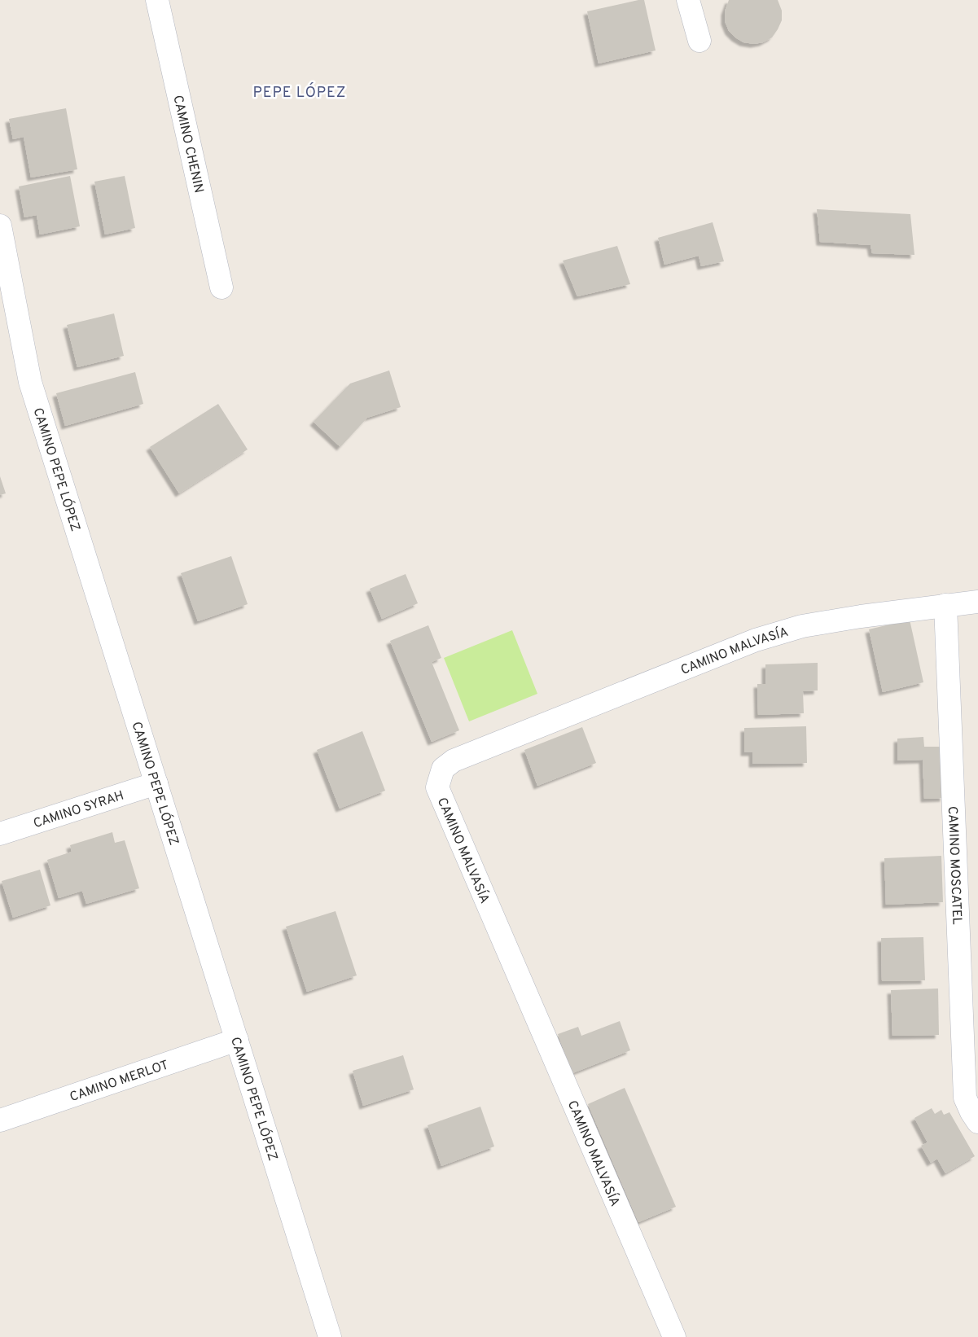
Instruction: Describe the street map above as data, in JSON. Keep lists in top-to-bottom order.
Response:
{
  "streets": {
    "street": [
      "CAMINO CHENIN",
      "CAMINO PEPE LÓPEZ",
      "CAMINO MALVASÍA",
      "CAMINO SYRAH",
      "CAMINO MOSCATEL",
      "CAMINO MERLOT"
    ]
  },
  "crossings": [
    ["CAMINO PEPE LÓPEZ", "CAMINO SYRAH"],
    ["CAMINO PEPE LÓPEZ", "CAMINO MERLOT"],
    ["CAMINO MALVASÍA", "CAMINO MOSCATEL"]
  ],
  "districts": ["PEPE LÓPEZ"]
}
